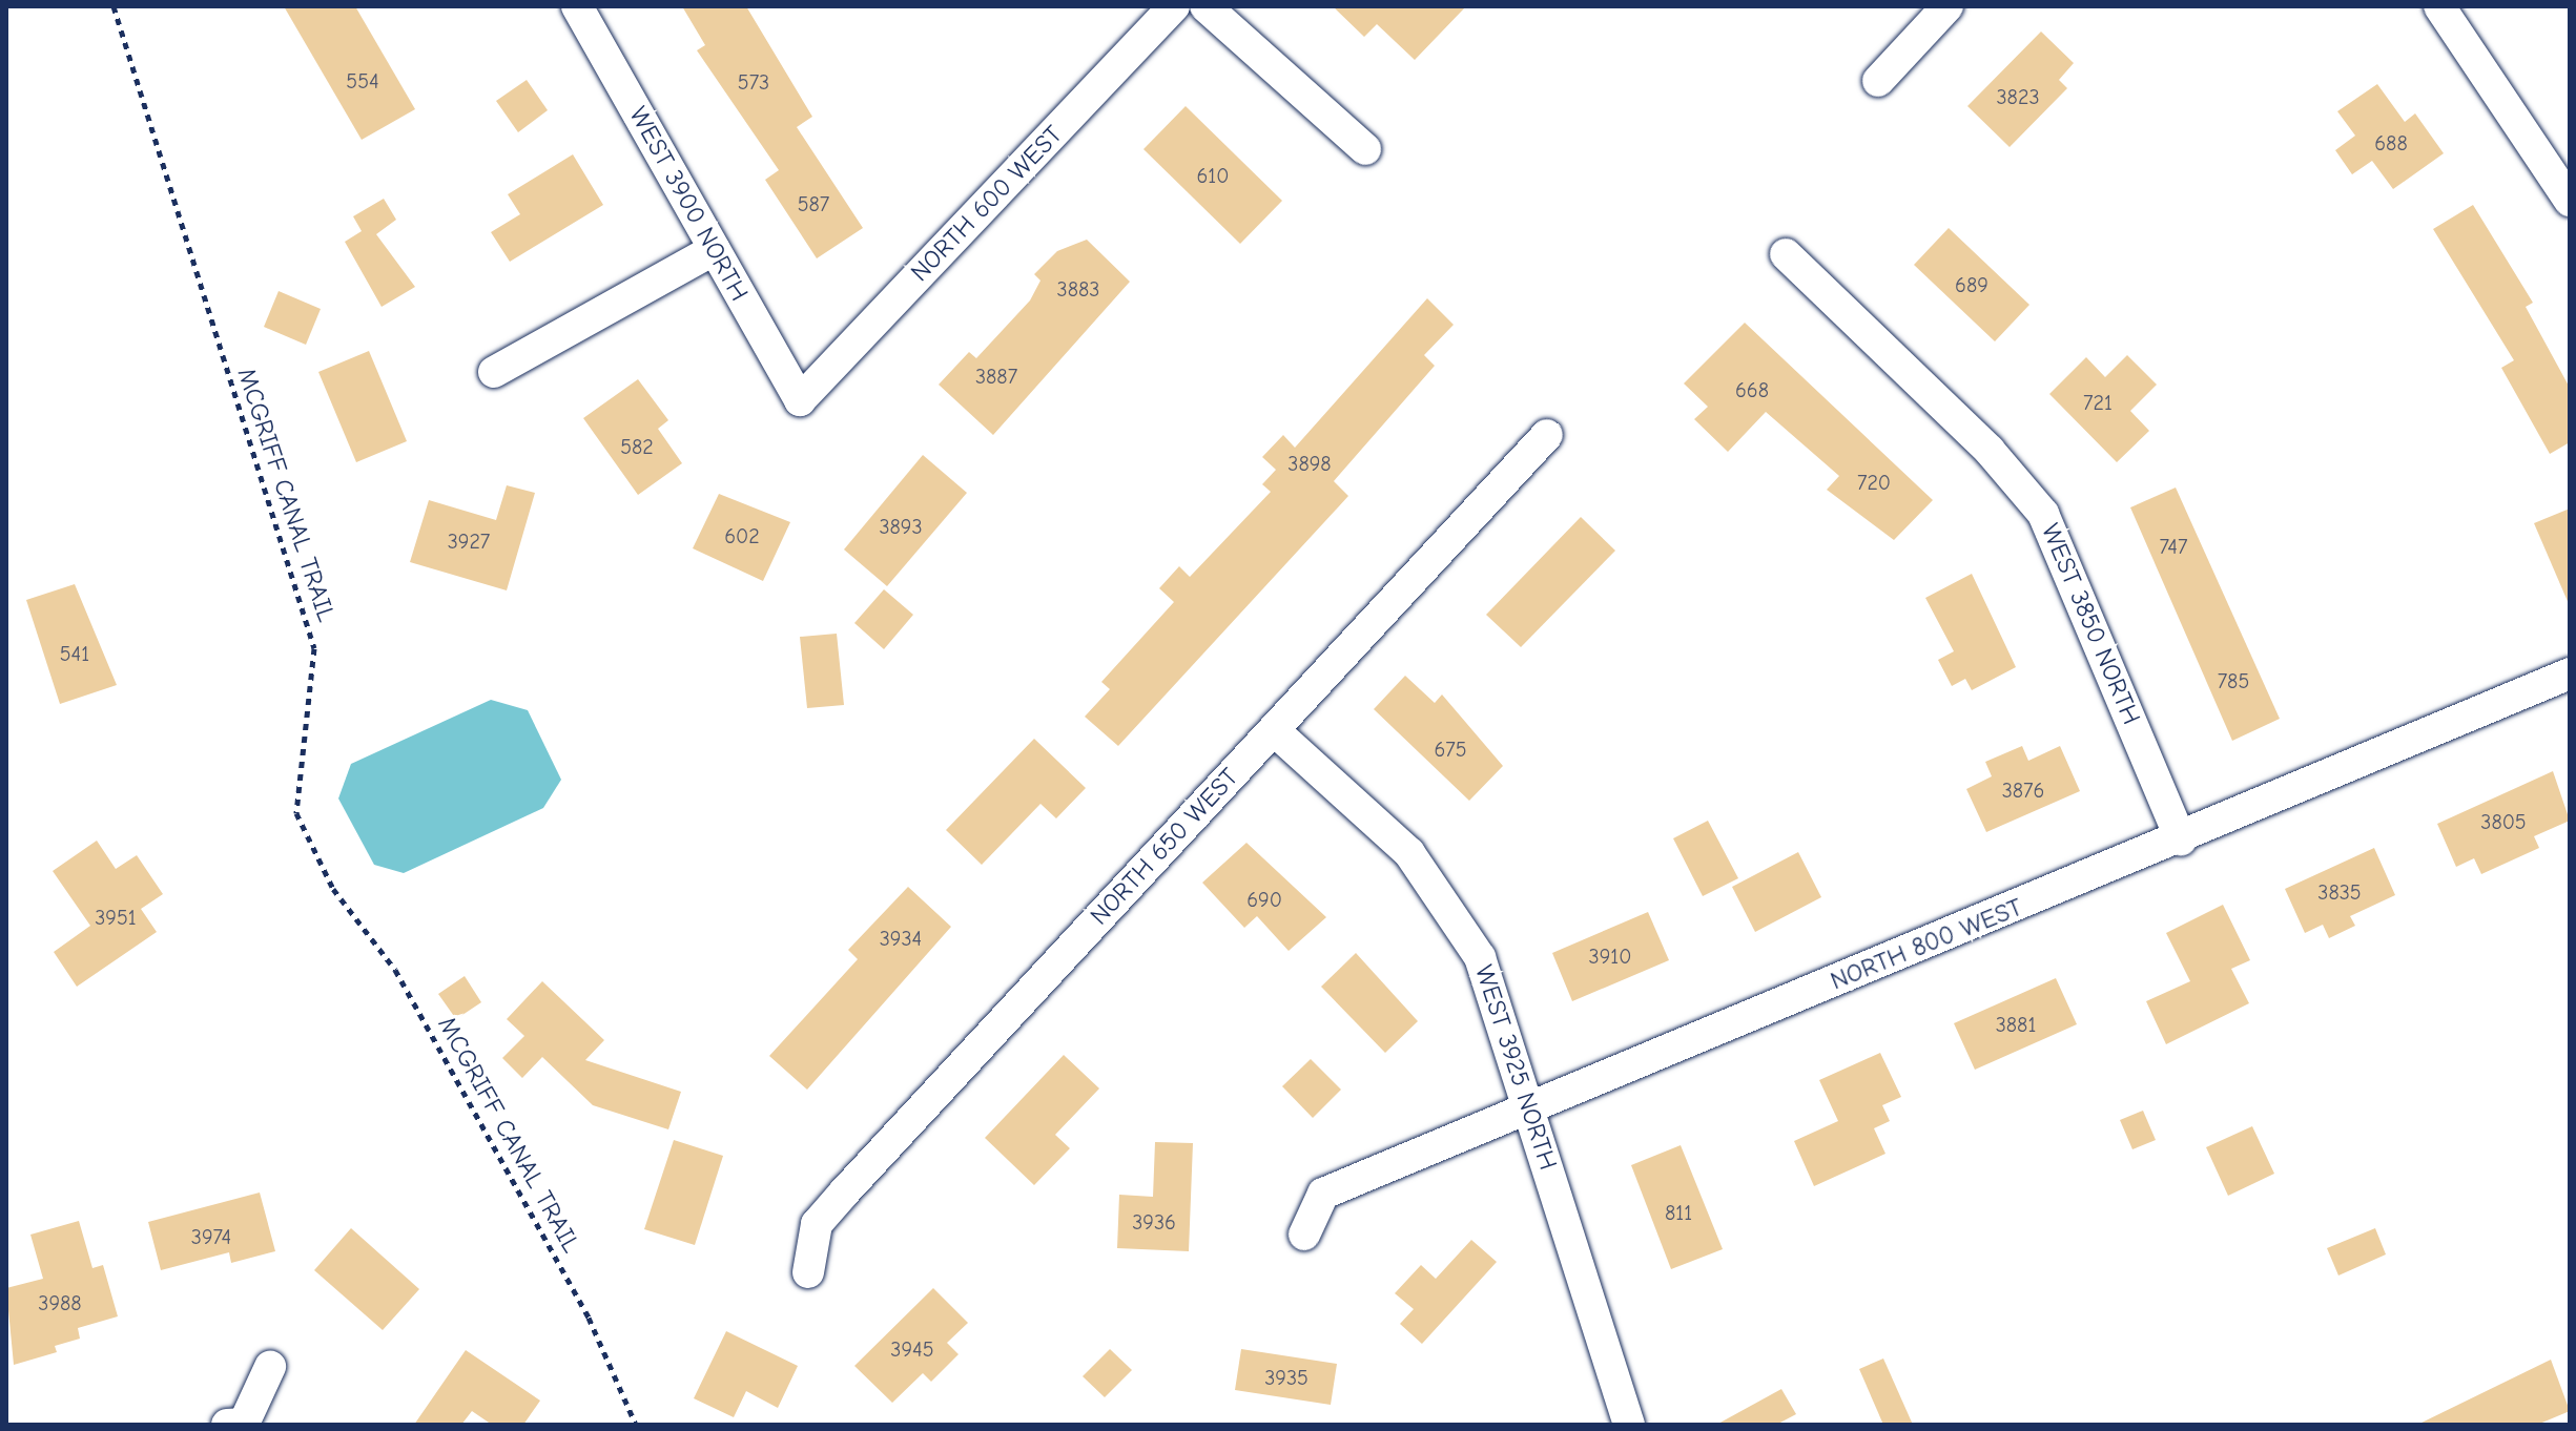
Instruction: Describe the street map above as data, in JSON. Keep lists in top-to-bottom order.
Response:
{
  "streets": {
    "street": [
      "WEST 3900 NORTH",
      "NORTH 600 WEST",
      "WEST 3850 NORTH",
      "NORTH 650 WEST",
      "NORTH 800 WEST",
      "WEST 3925 NORTH"
    ],
    "path": ["MCGRIFF CANAL TRAIL"]
  },
  "crossings": [
    ["WEST 3900 NORTH", "NORTH 600 WEST"],
    ["WEST 3850 NORTH", "NORTH 800 WEST"],
    ["NORTH 650 WEST", "WEST 3925 NORTH"],
    ["NORTH 800 WEST", "WEST 3925 NORTH"]
  ],
  "house_numbers": [
    "554",
    "573",
    "3823",
    "688",
    "610",
    "587",
    "689",
    "3883",
    "3887",
    "668",
    "721",
    "582",
    "3898",
    "720",
    "3893",
    "602",
    "3927",
    "747",
    "541",
    "785",
    "675",
    "3876",
    "3805",
    "3835",
    "690",
    "3951",
    "3934",
    "3910",
    "3881",
    "811",
    "3936",
    "3974",
    "3988",
    "3945",
    "3935"
  ]
}
